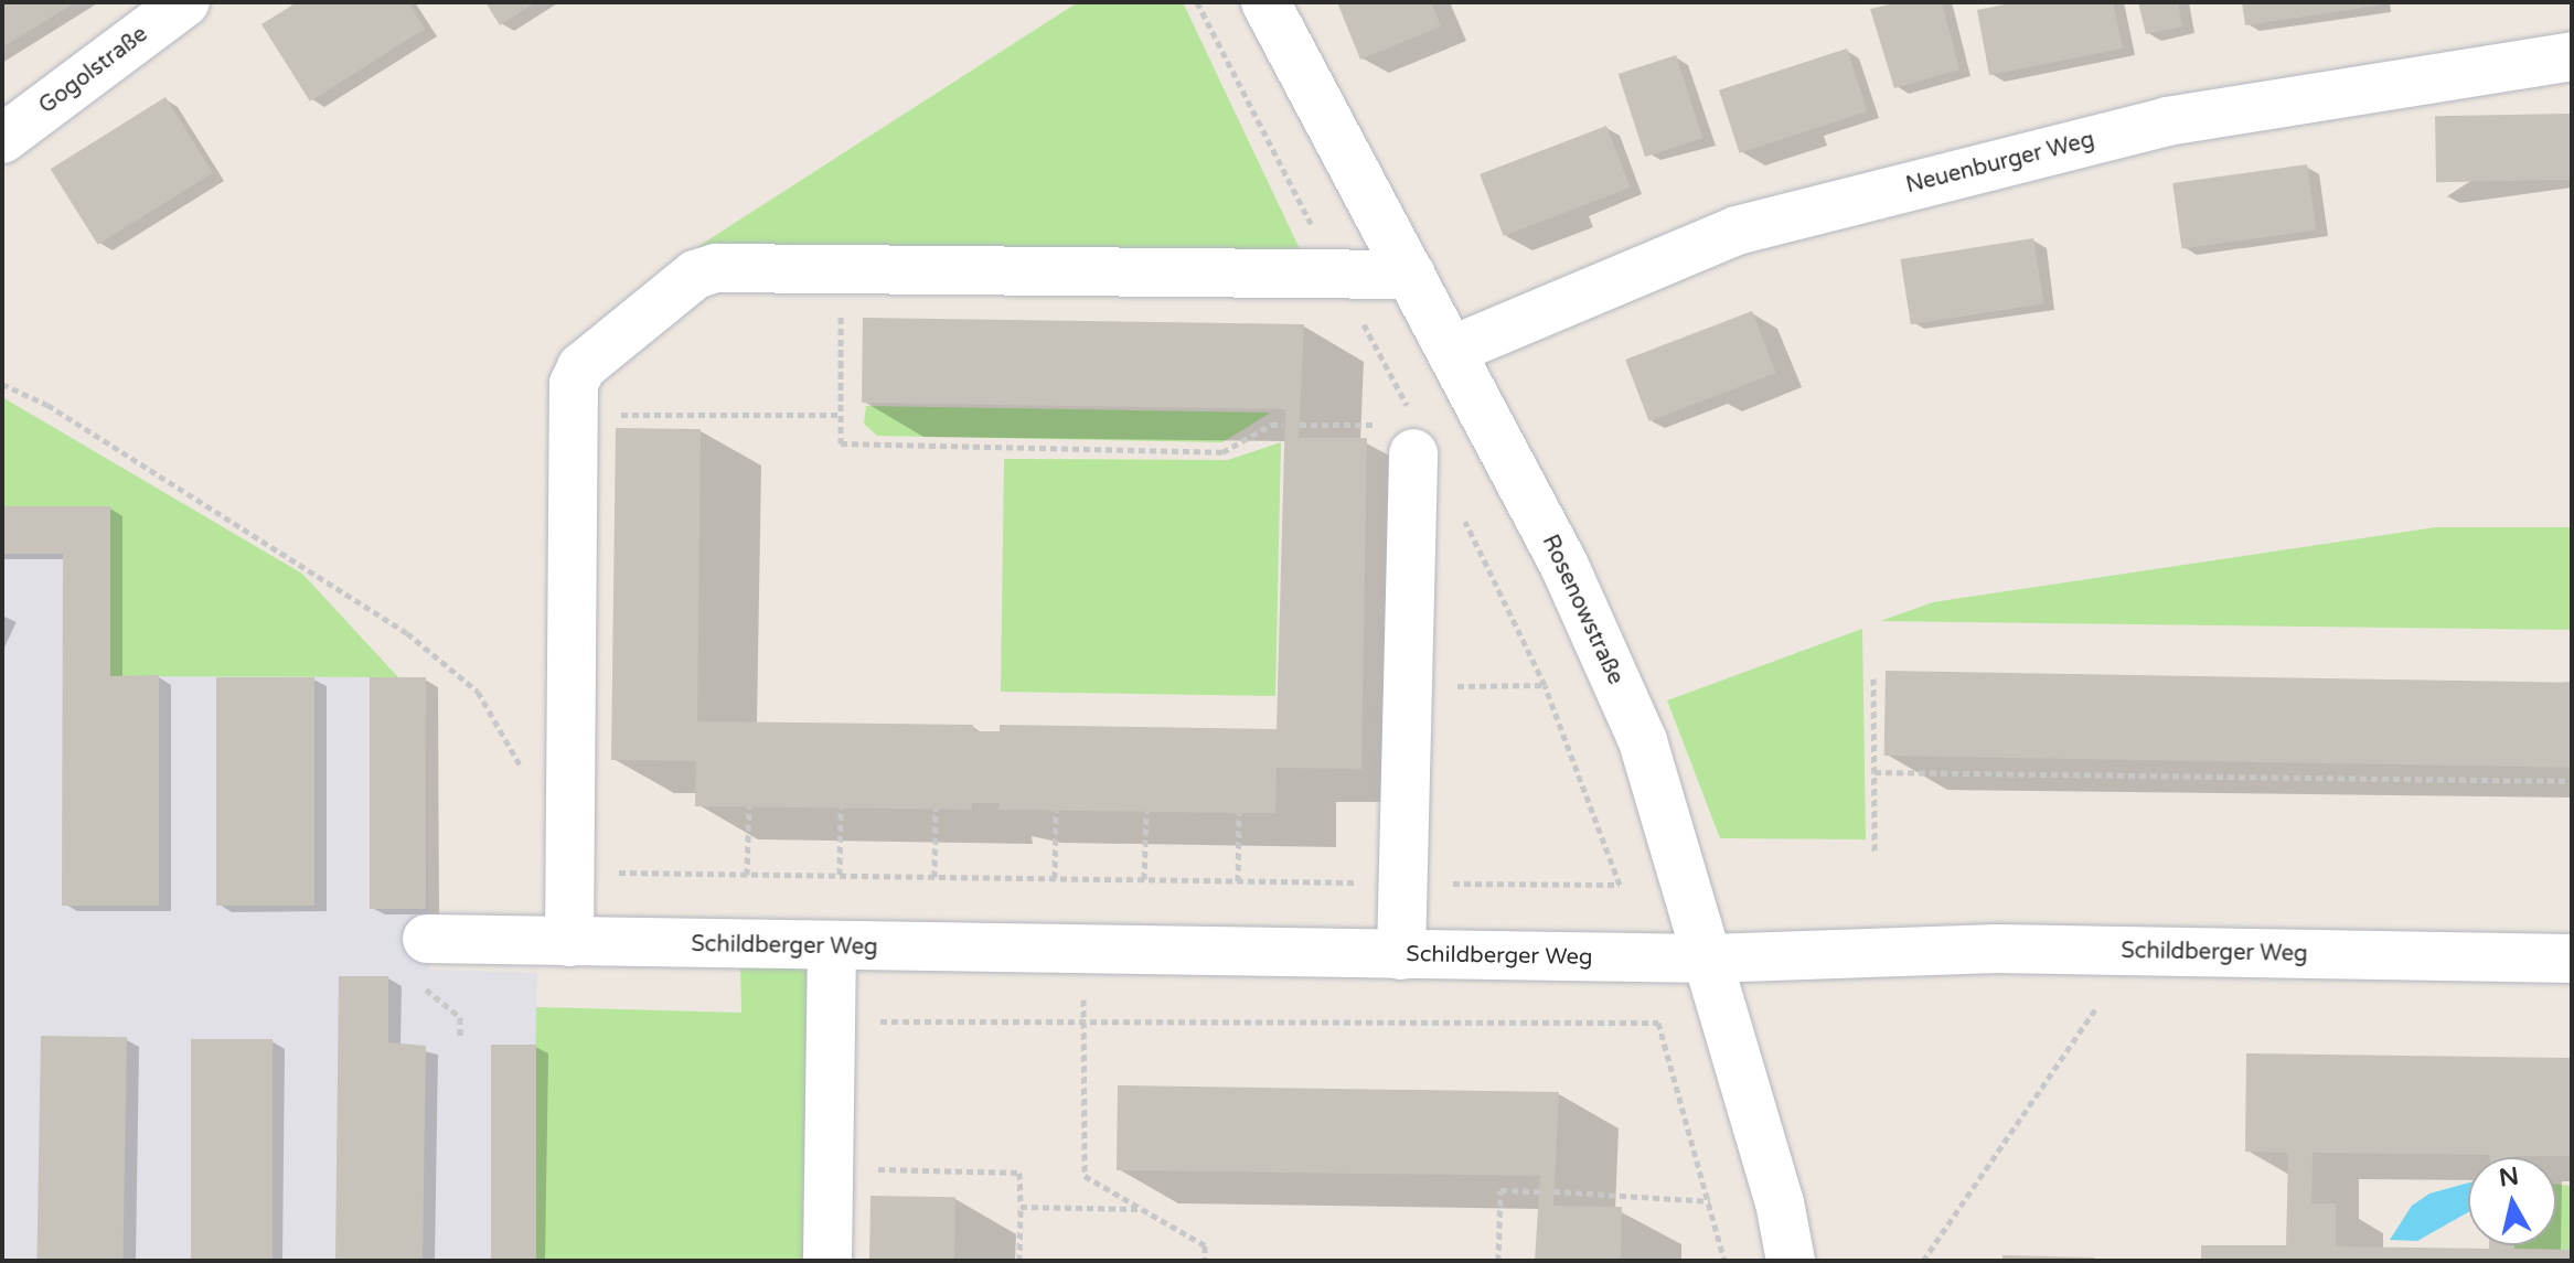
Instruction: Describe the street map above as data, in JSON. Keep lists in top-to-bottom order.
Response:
{
  "streets": {
    "street": [
      "Gogolstraße",
      "Neuenburger Weg",
      "Rosenowstraße",
      "Schildberger Weg"
    ]
  },
  "crossings": [
    ["Neuenburger Weg", "Rosenowstraße"],
    ["Rosenowstraße", "Schildberger Weg"]
  ],
  "north": "top"
}
